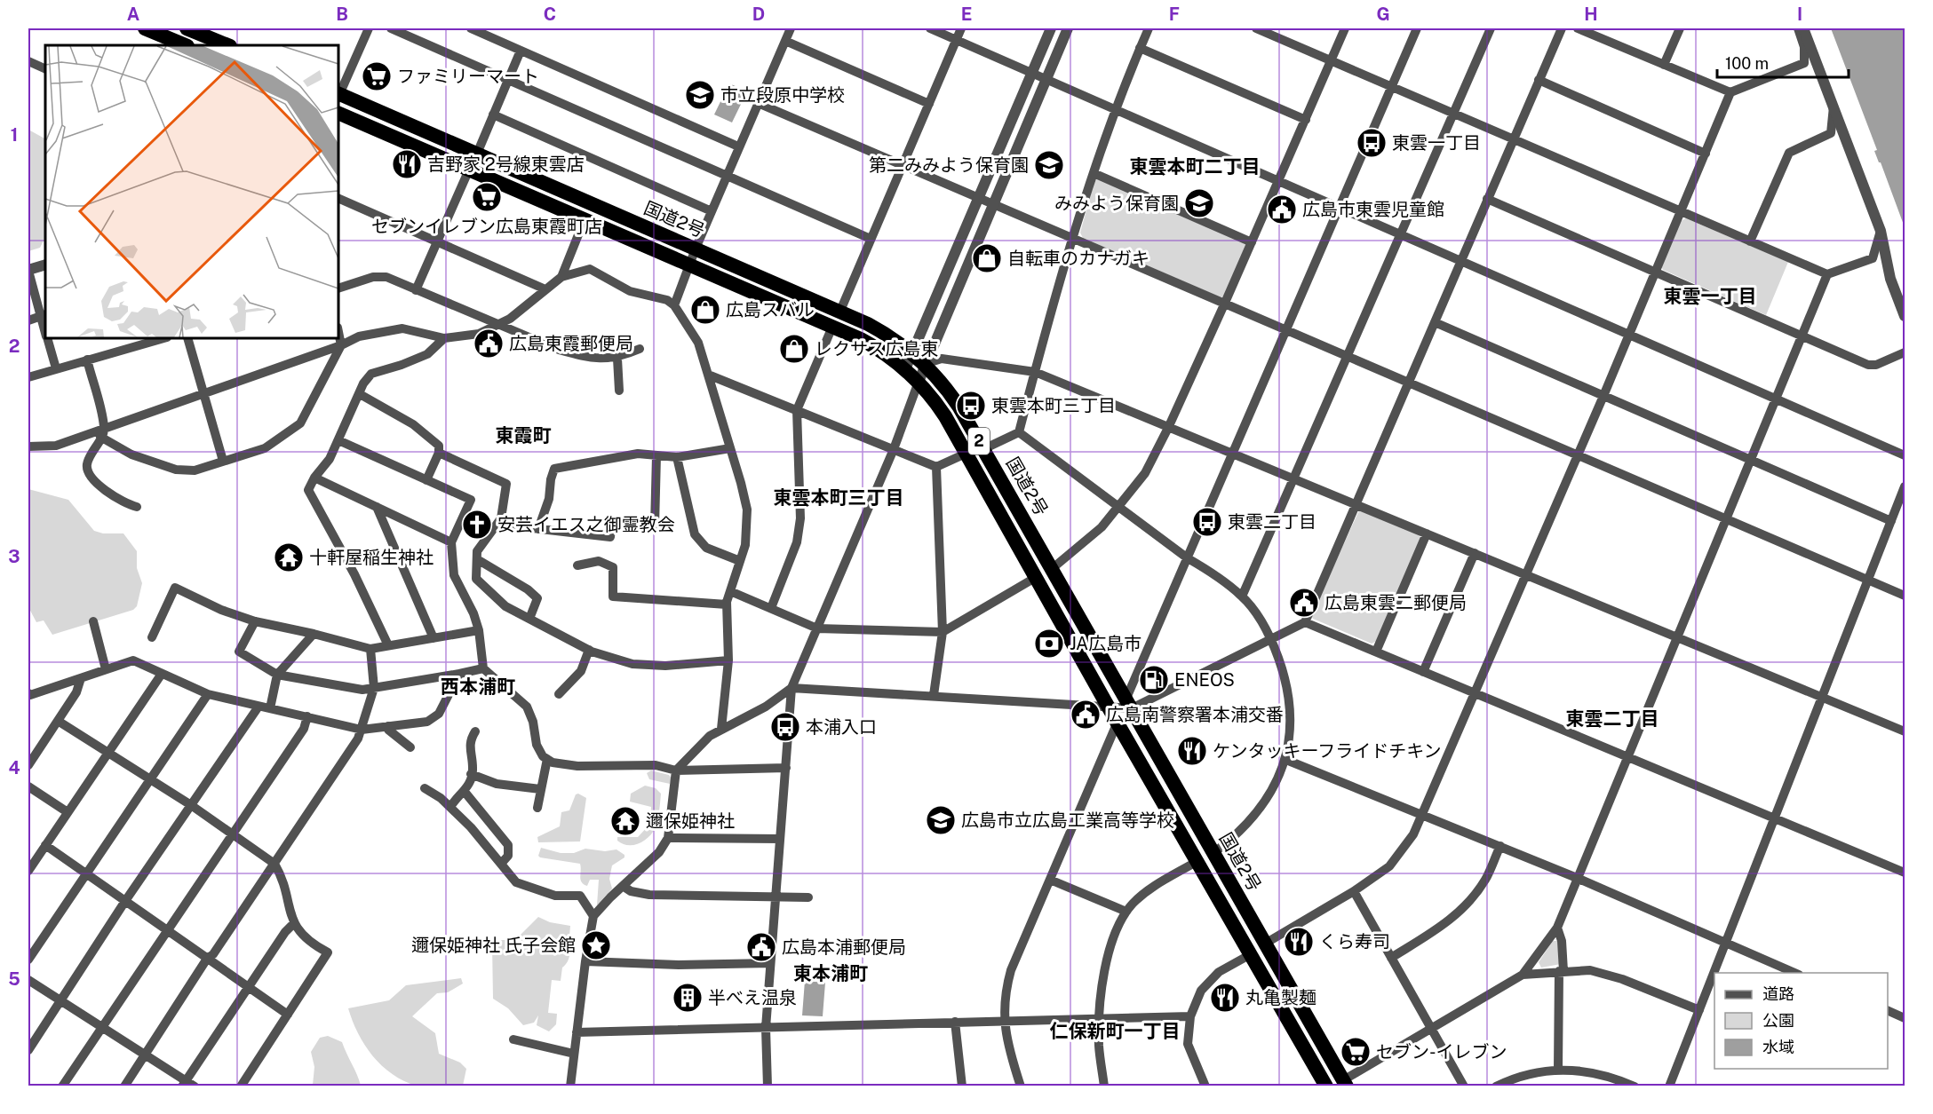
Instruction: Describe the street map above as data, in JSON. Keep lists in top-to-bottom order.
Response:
{
  "streets": {
    "highway": ["国道2号", "2"]
  },
  "districts": [
    "東雲本町二丁目",
    "東雲一丁目",
    "東霞町",
    "東雲本町三丁目",
    "西本浦町",
    "東雲二丁目",
    "東本浦町",
    "仁保新町一丁目"
  ],
  "places": {
    "supermarket": ["ファミリーマート", "セブンイレブン広島東霞町店", "セブン-イレブン"],
    "school or university": [
      "市立段原中学校",
      "第二みみよう保育園",
      "みみよう保育園",
      "広島市立広島工業高等学校"
    ],
    "bus stop": [
      "東雲一丁目",
      "東雲本町三丁目",
      "東雲二丁目",
      "本浦入口"
    ],
    "restaurant": [
      "吉野家 2号線東雲店",
      "ケンタッキーフライドチキン",
      "くら寿司",
      "丸亀製麺"
    ],
    "public building": [
      "広島市東雲児童館",
      "広島東霞郵便局",
      "広島東雲二郵便局",
      "広島南警察署本浦交番",
      "広島本浦郵便局"
    ],
    "shop": ["自転車のカナガキ", "広島スバル", "レクサス広島東"],
    "church": ["安芸イエス之御霊教会"],
    "temple": ["十軒屋稲生神社", "邇保姫神社"],
    "bank": ["JA広島市"],
    "fuel station": ["ENEOS"],
    "place": ["邇保姫神社 氏子会館"],
    "building": ["半べえ温泉"]
  },
  "legend": ["道路", "公園", "水域"],
  "scale_bar": "100 m",
  "grid": {
    "columns": [
      "A",
      "B",
      "C",
      "D",
      "E",
      "F",
      "G",
      "H",
      "I"
    ],
    "rows": [
      "1",
      "2",
      "3",
      "4",
      "5"
    ]
  }
}
